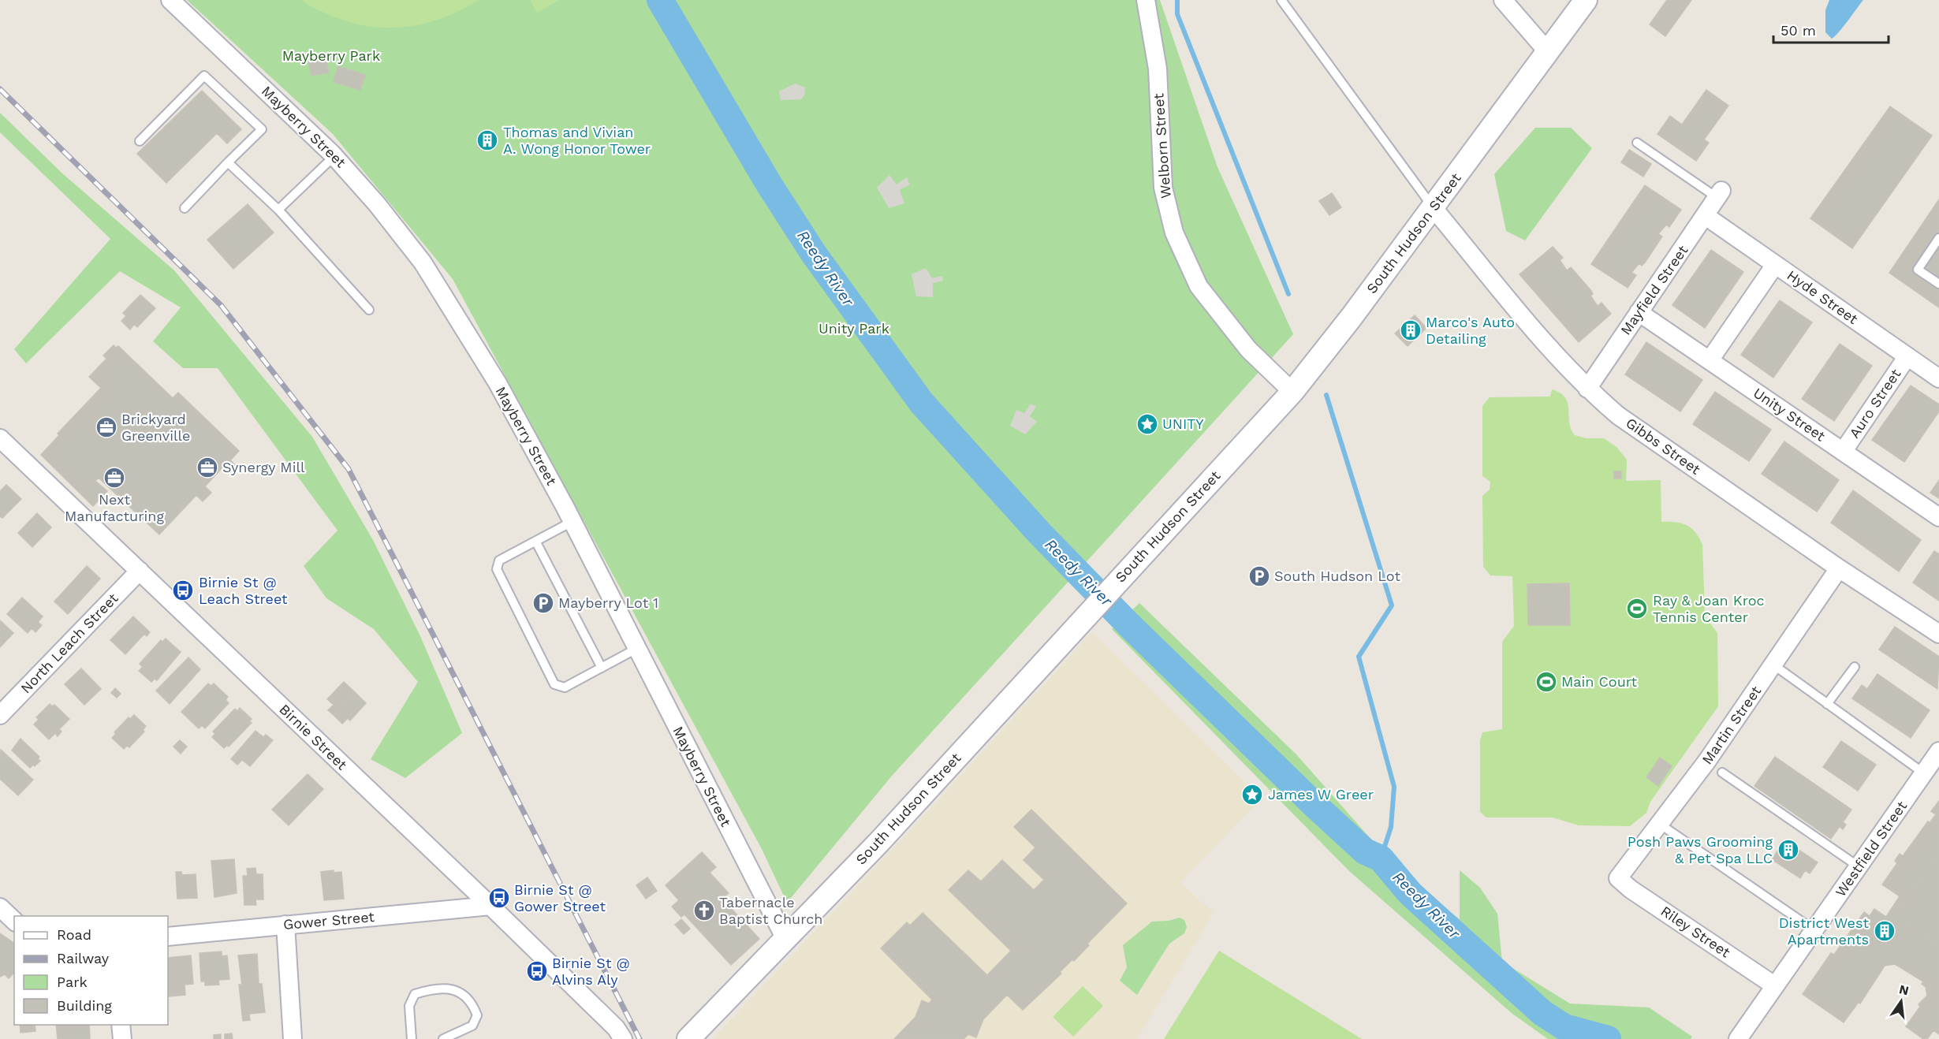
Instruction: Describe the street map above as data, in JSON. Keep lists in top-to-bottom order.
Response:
{
  "streets": {
    "street": [
      "Mayberry Street",
      "Welborn Street",
      "South Hudson Street",
      "Mayfield Street",
      "Hyde Street",
      "Auro Street",
      "Unity Street",
      "Gibbs Street",
      "North Leach Street",
      "Martin Street",
      "Birnie Street",
      "Westfield Street",
      "Gower Street",
      "Riley Street"
    ]
  },
  "crossings": [
    ["Mayberry Street", "South Hudson Street"],
    ["Welborn Street", "South Hudson Street"],
    ["South Hudson Street", "Gibbs Street"],
    ["Mayfield Street", "Hyde Street"],
    ["Mayfield Street", "Unity Street"],
    ["Mayfield Street", "Gibbs Street"],
    ["Hyde Street", "Auro Street"],
    ["Auro Street", "Unity Street"],
    ["Gibbs Street", "Martin Street"],
    ["North Leach Street", "Birnie Street"],
    ["Martin Street", "Riley Street"],
    ["Birnie Street", "Gower Street"],
    ["Westfield Street", "Riley Street"]
  ],
  "water": ["Reedy River"],
  "parks": ["Mayberry Park", "Unity Park"],
  "places": {
    "building": [
      "Thomas and Vivian A. Wong Honor Tower",
      "Marco's Auto Detailing",
      "Posh Paws Grooming & Pet Spa LLC",
      "District West Apartments"
    ],
    "place": ["UNITY", "James W Greer"],
    "office": ["Brickyard Greenville", "Synergy Mill", "Next Manufacturing"],
    "parking": ["South Hudson Lot", "Mayberry Lot 1"],
    "bus stop": ["Birnie St @ Leach Street", "Birnie St @ Gower Street", "Birnie St @ Alvins Aly"],
    "sports": ["Ray & Joan Kroc Tennis Center", "Main Court"],
    "church": ["Tabernacle Baptist Church"]
  },
  "legend": [
    "Road",
    "Railway",
    "Park",
    "Building"
  ],
  "scale_bar": "50 m",
  "north": "top"
}
